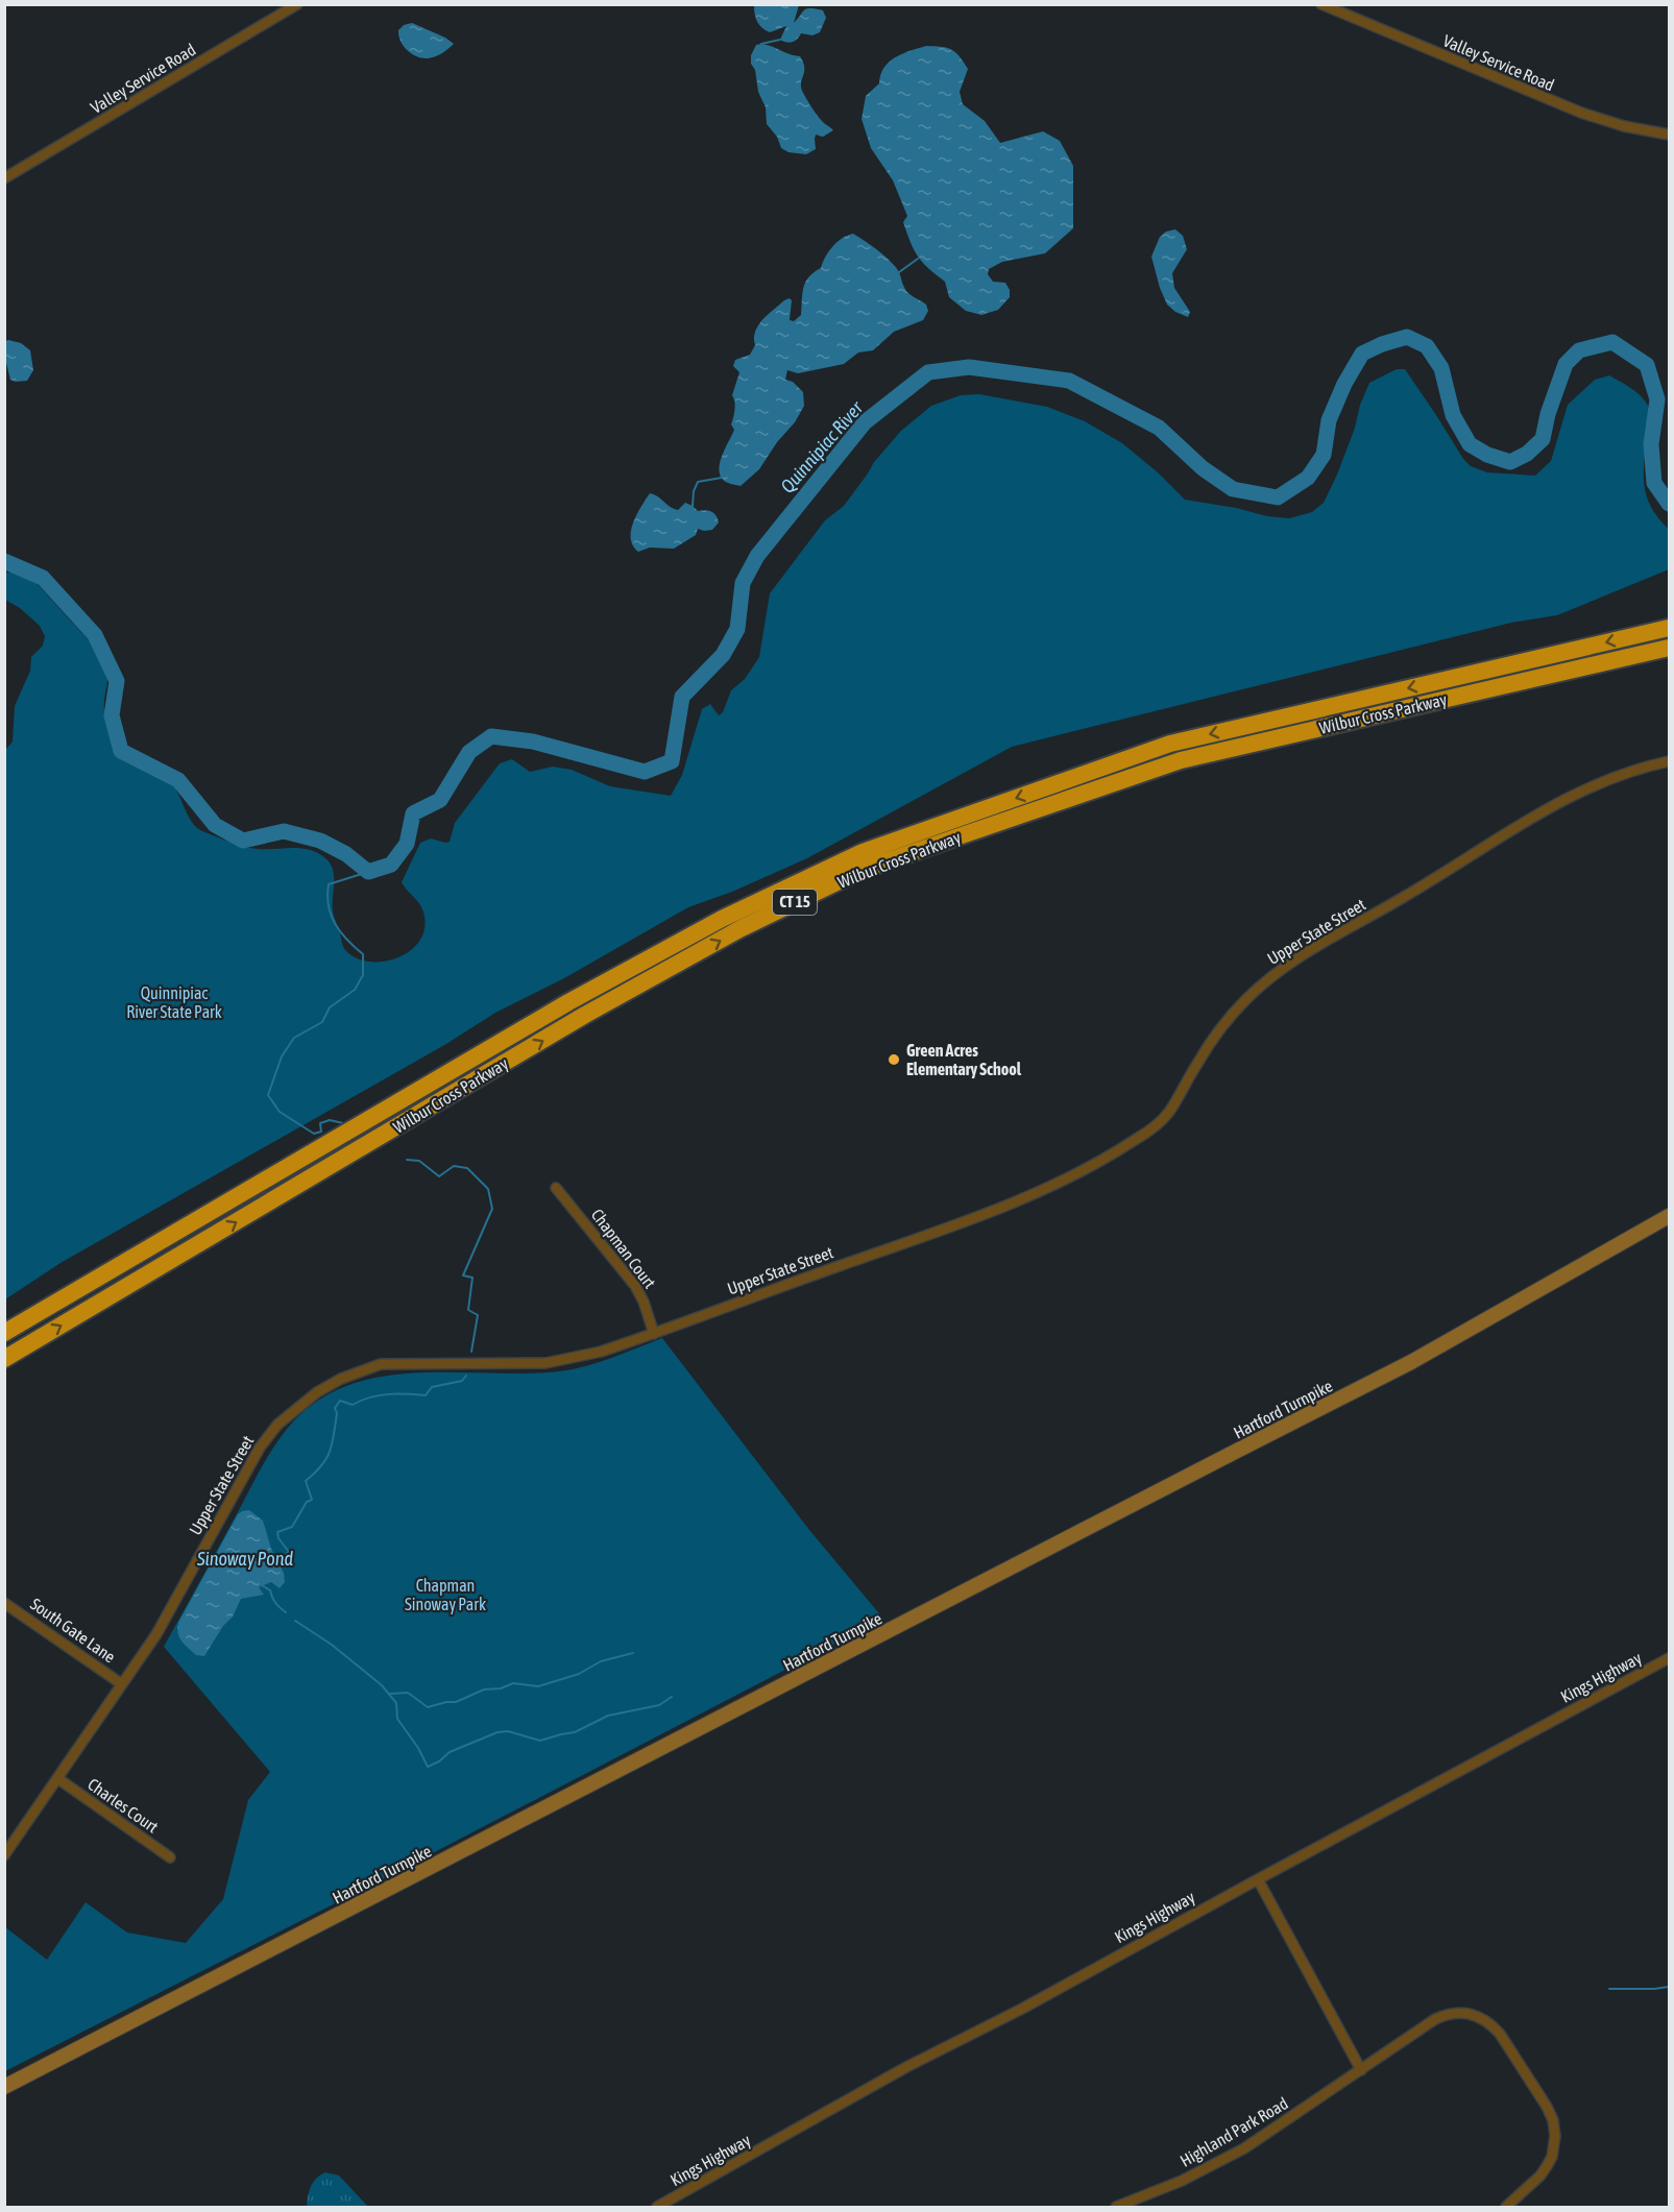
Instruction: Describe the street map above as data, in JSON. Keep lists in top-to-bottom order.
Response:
{
  "streets": {
    "highway": ["Wilbur Cross Parkway", "CT 15"],
    "main road": ["Hartford Turnpike"],
    "street": [
      "Valley Service Road",
      "Upper State Street",
      "Chapman Court",
      "South Gate Lane",
      "Kings Highway",
      "Charles Court",
      "Highland Park Road"
    ]
  },
  "crossings": [
    ["Upper State Street", "Chapman Court"],
    ["Upper State Street", "South Gate Lane"],
    ["Upper State Street", "Charles Court"]
  ],
  "water": ["Quinnipiac River", "Sinoway Pond"],
  "parks": ["Quinnipiac River State Park", "Chapman Sinoway Park"],
  "places": ["Green Acres Elementary School"]
}
